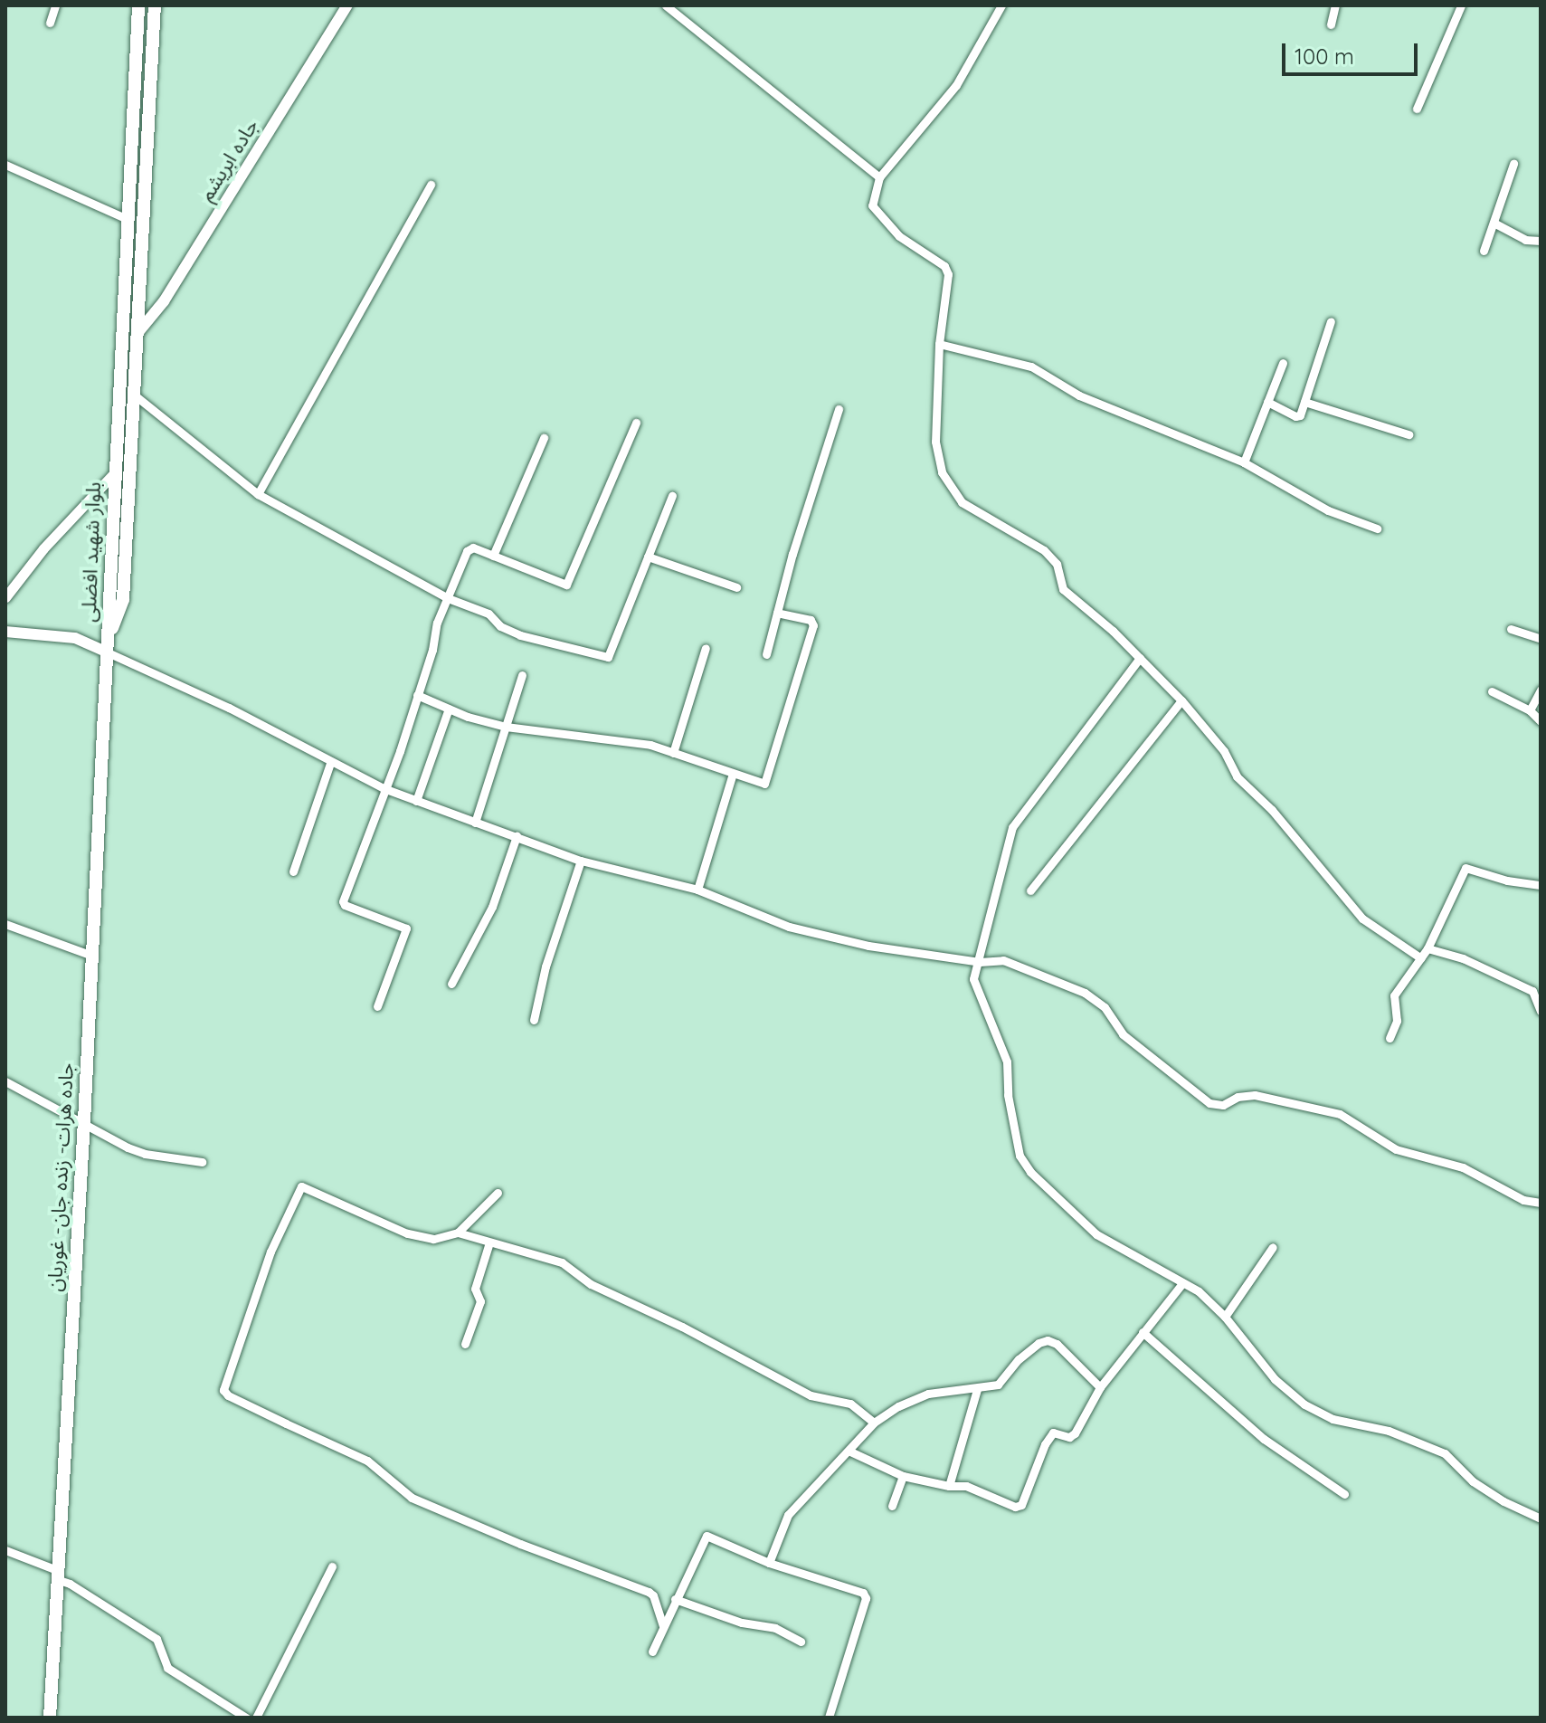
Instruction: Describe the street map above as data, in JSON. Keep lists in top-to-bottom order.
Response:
{
  "streets": {
    "main road": ["جاده ابریشم", "بلوار شهید افضلی", "جاده هرات- زنده جان- غوریان"]
  },
  "crossings": [
    ["جاده ابریشم", "بلوار شهید افضلی"],
    ["بلوار شهید افضلی", "جاده هرات- زنده جان- غوریان"]
  ],
  "scale_bar": "100 m"
}
